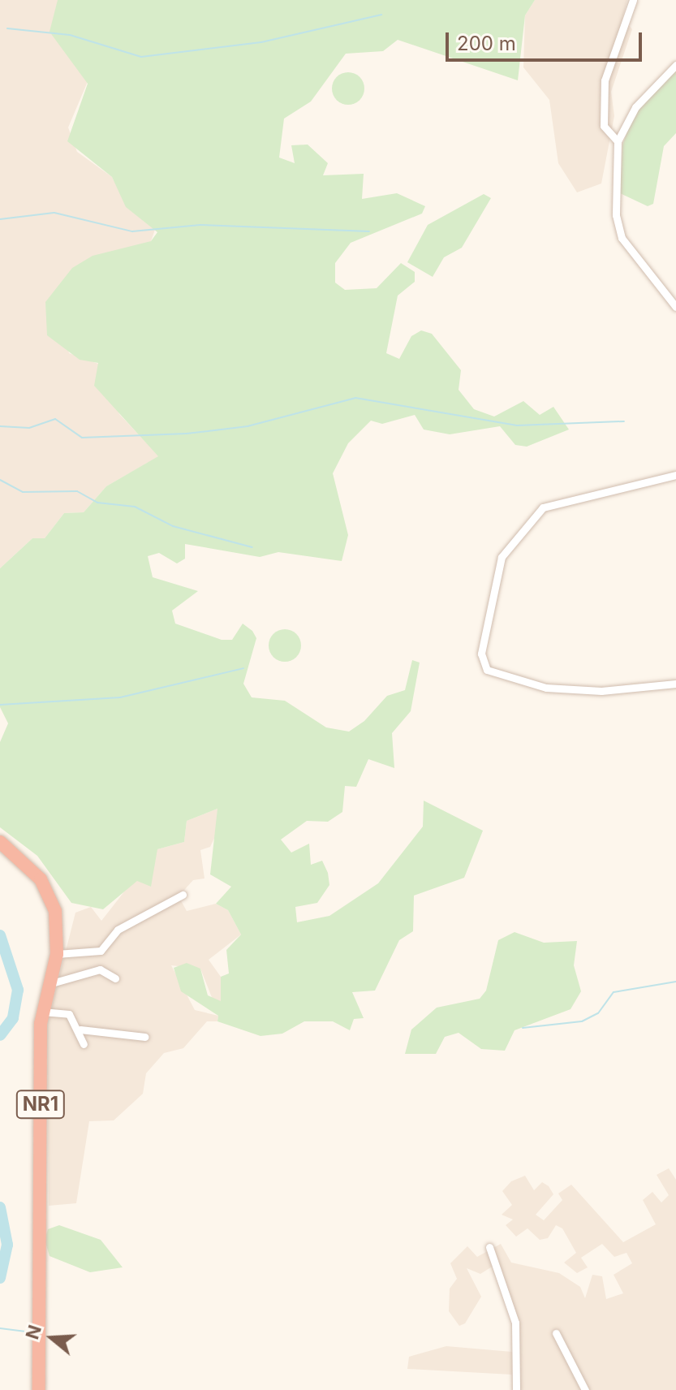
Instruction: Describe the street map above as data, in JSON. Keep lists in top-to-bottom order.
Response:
{
  "streets": {
    "highway": ["NR1"]
  },
  "scale_bar": "200 m",
  "north": "left"
}
